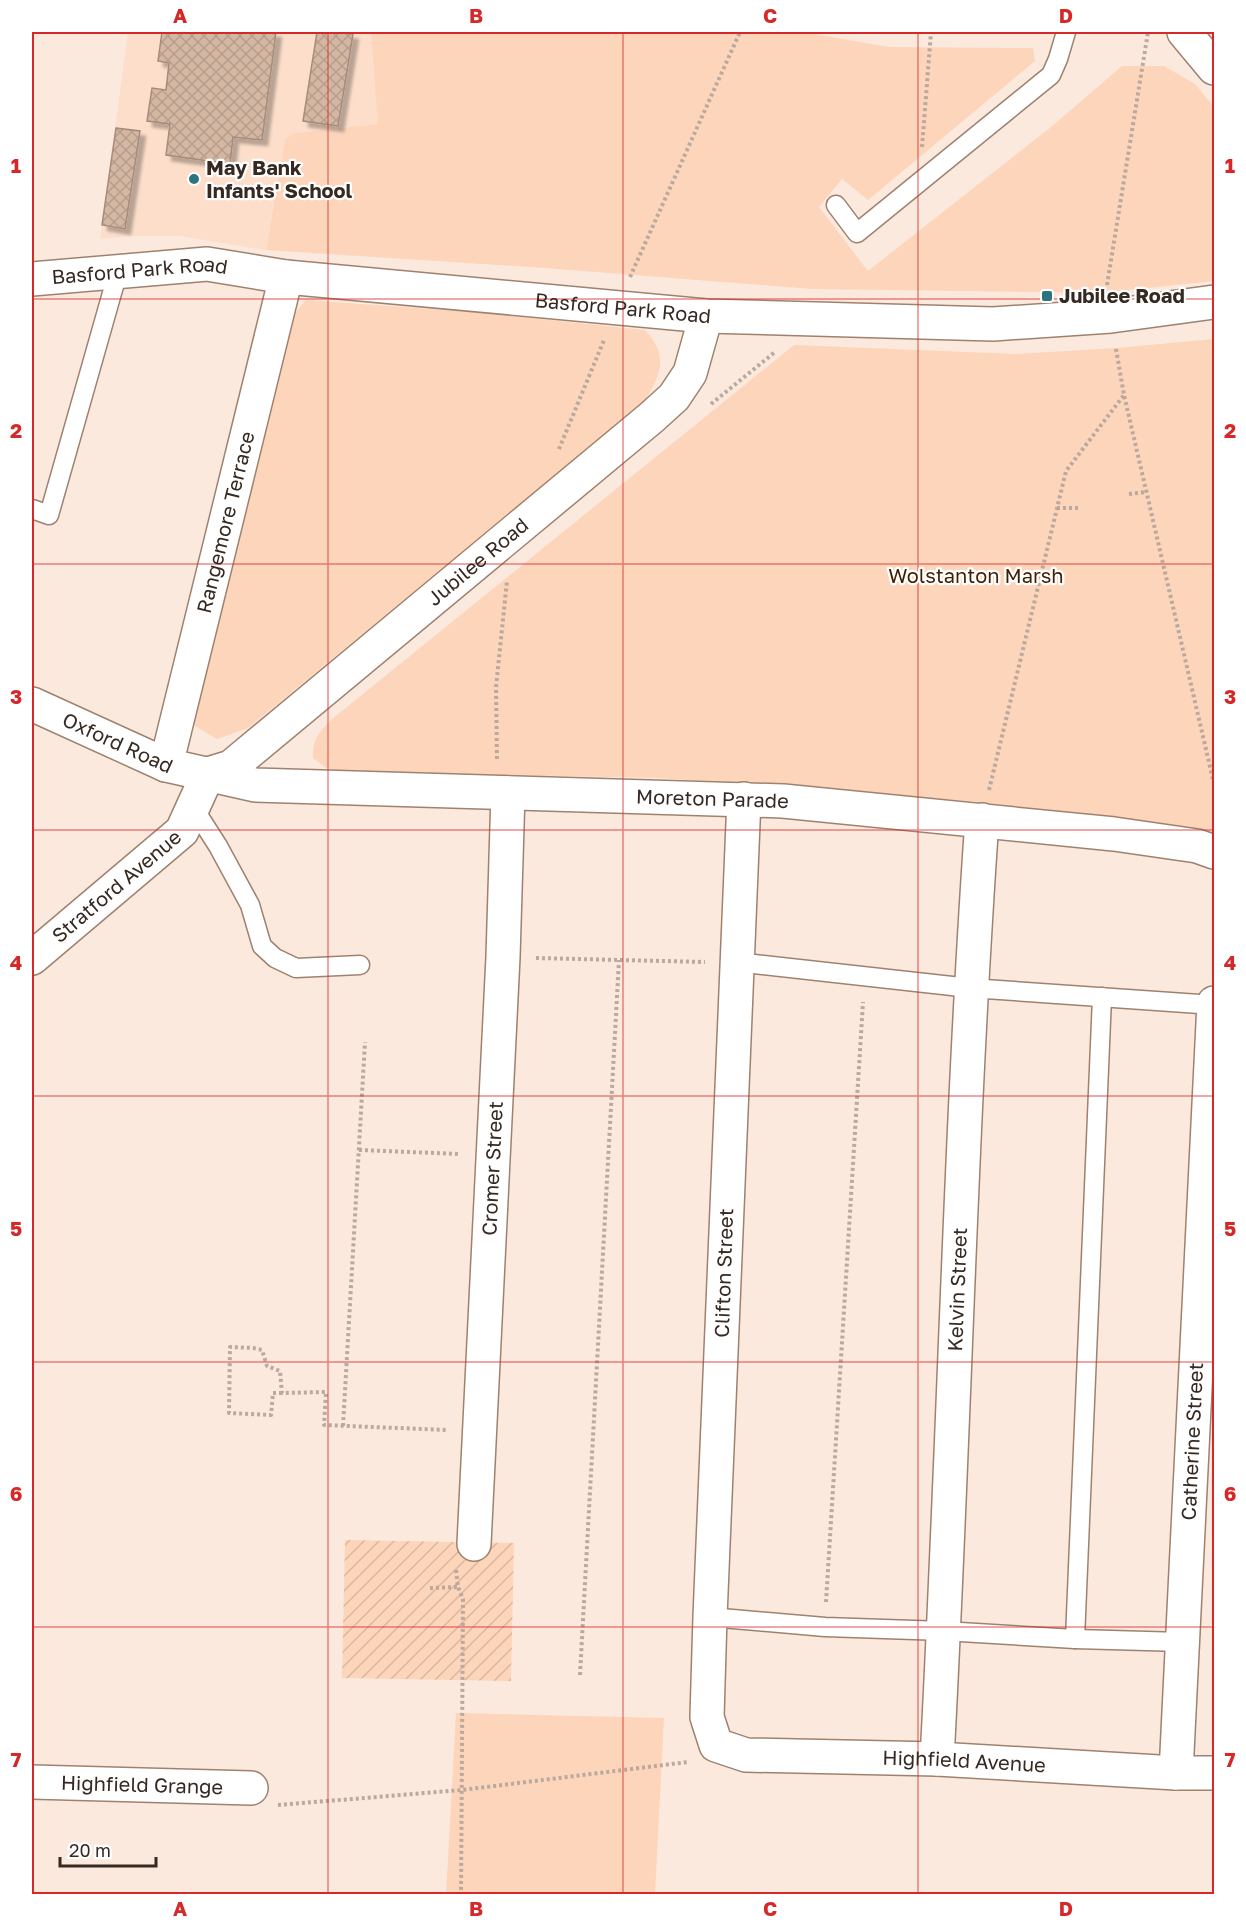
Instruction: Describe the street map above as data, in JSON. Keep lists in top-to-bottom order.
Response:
{
  "streets": {
    "main road": [
      "Basford Park Road",
      "Rangemore Terrace",
      "Jubilee Road",
      "Oxford Road",
      "Moreton Parade",
      "Stratford Avenue",
      "Cromer Street",
      "Clifton Street",
      "Kelvin Street",
      "Catherine Street",
      "Highfield Avenue",
      "Highfield Grange"
    ]
  },
  "crossings": [
    ["Basford Park Road", "Rangemore Terrace"],
    ["Basford Park Road", "Jubilee Road"],
    ["Rangemore Terrace", "Oxford Road"],
    ["Jubilee Road", "Oxford Road"],
    ["Jubilee Road", "Moreton Parade"],
    ["Jubilee Road", "Stratford Avenue"],
    ["Oxford Road", "Moreton Parade"],
    ["Oxford Road", "Stratford Avenue"],
    ["Moreton Parade", "Stratford Avenue"],
    ["Moreton Parade", "Cromer Street"],
    ["Moreton Parade", "Clifton Street"],
    ["Moreton Parade", "Kelvin Street"],
    ["Clifton Street", "Highfield Avenue"],
    ["Kelvin Street", "Highfield Avenue"],
    ["Catherine Street", "Highfield Avenue"]
  ],
  "parks": ["Wolstanton Marsh"],
  "places": {
    "other": ["May Bank Infants' School"],
    "transit": ["Jubilee Road"]
  },
  "scale_bar": "20 m",
  "grid": {
    "columns": [
      "A",
      "B",
      "C",
      "D"
    ],
    "rows": [
      "1",
      "2",
      "3",
      "4",
      "5",
      "6",
      "7"
    ]
  }
}
